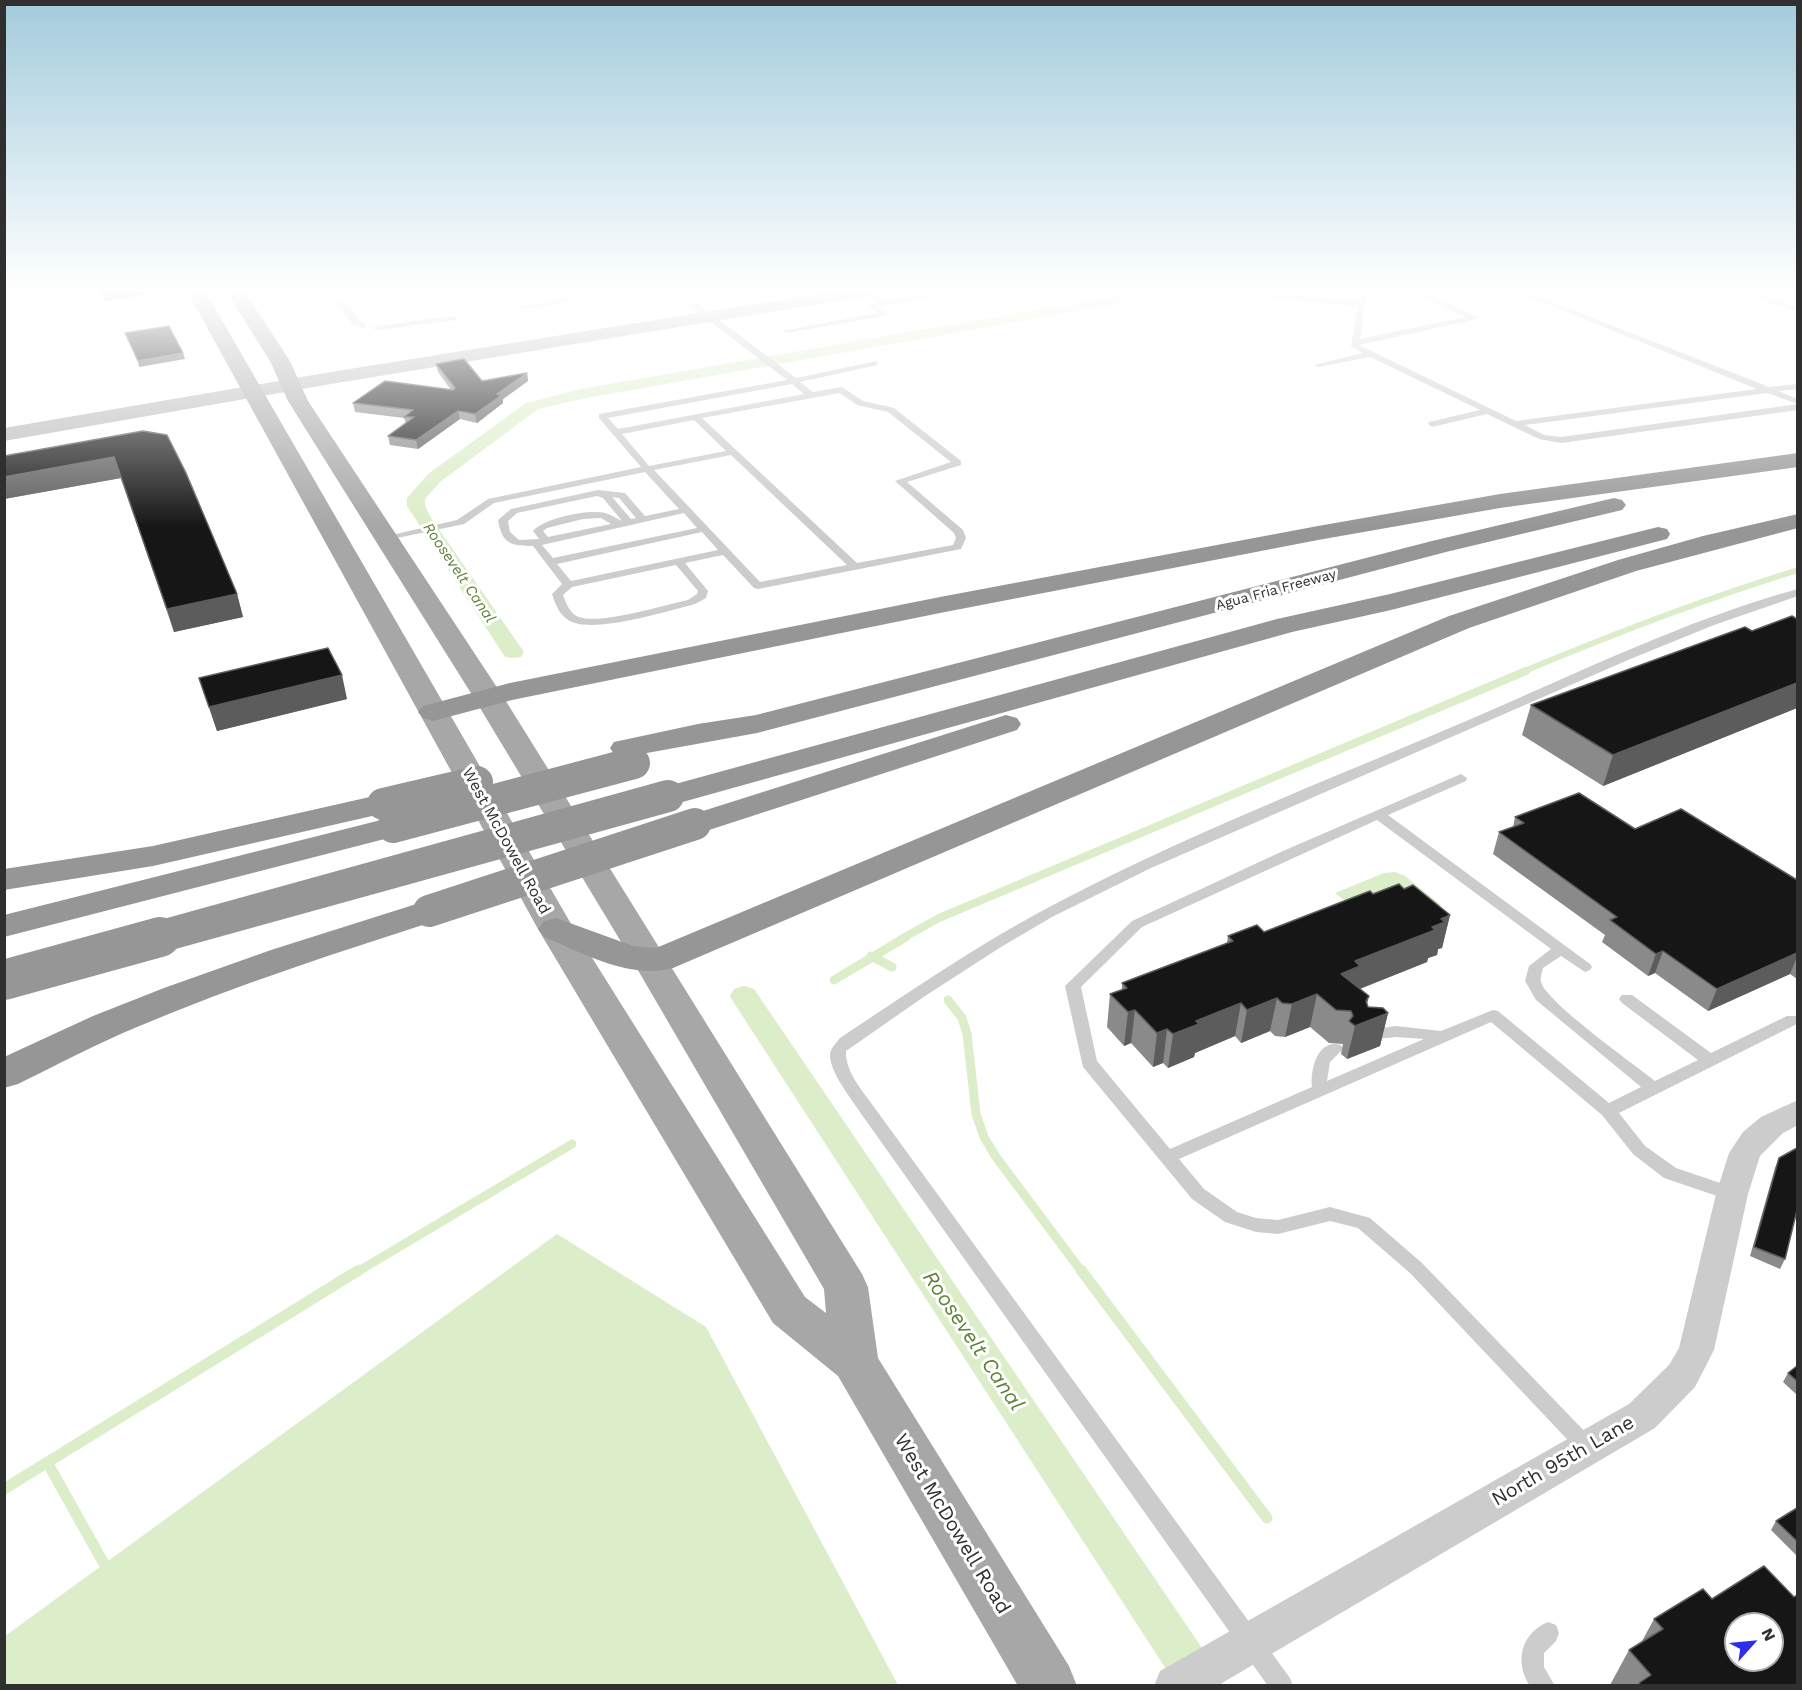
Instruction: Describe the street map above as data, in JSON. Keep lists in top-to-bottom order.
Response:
{
  "streets": {
    "highway": ["Agua Fria Freeway"],
    "main road": ["West McDowell Road"],
    "street": ["North 95th Lane"]
  },
  "water": ["Roosevelt Canal"],
  "north": "top right"
}
